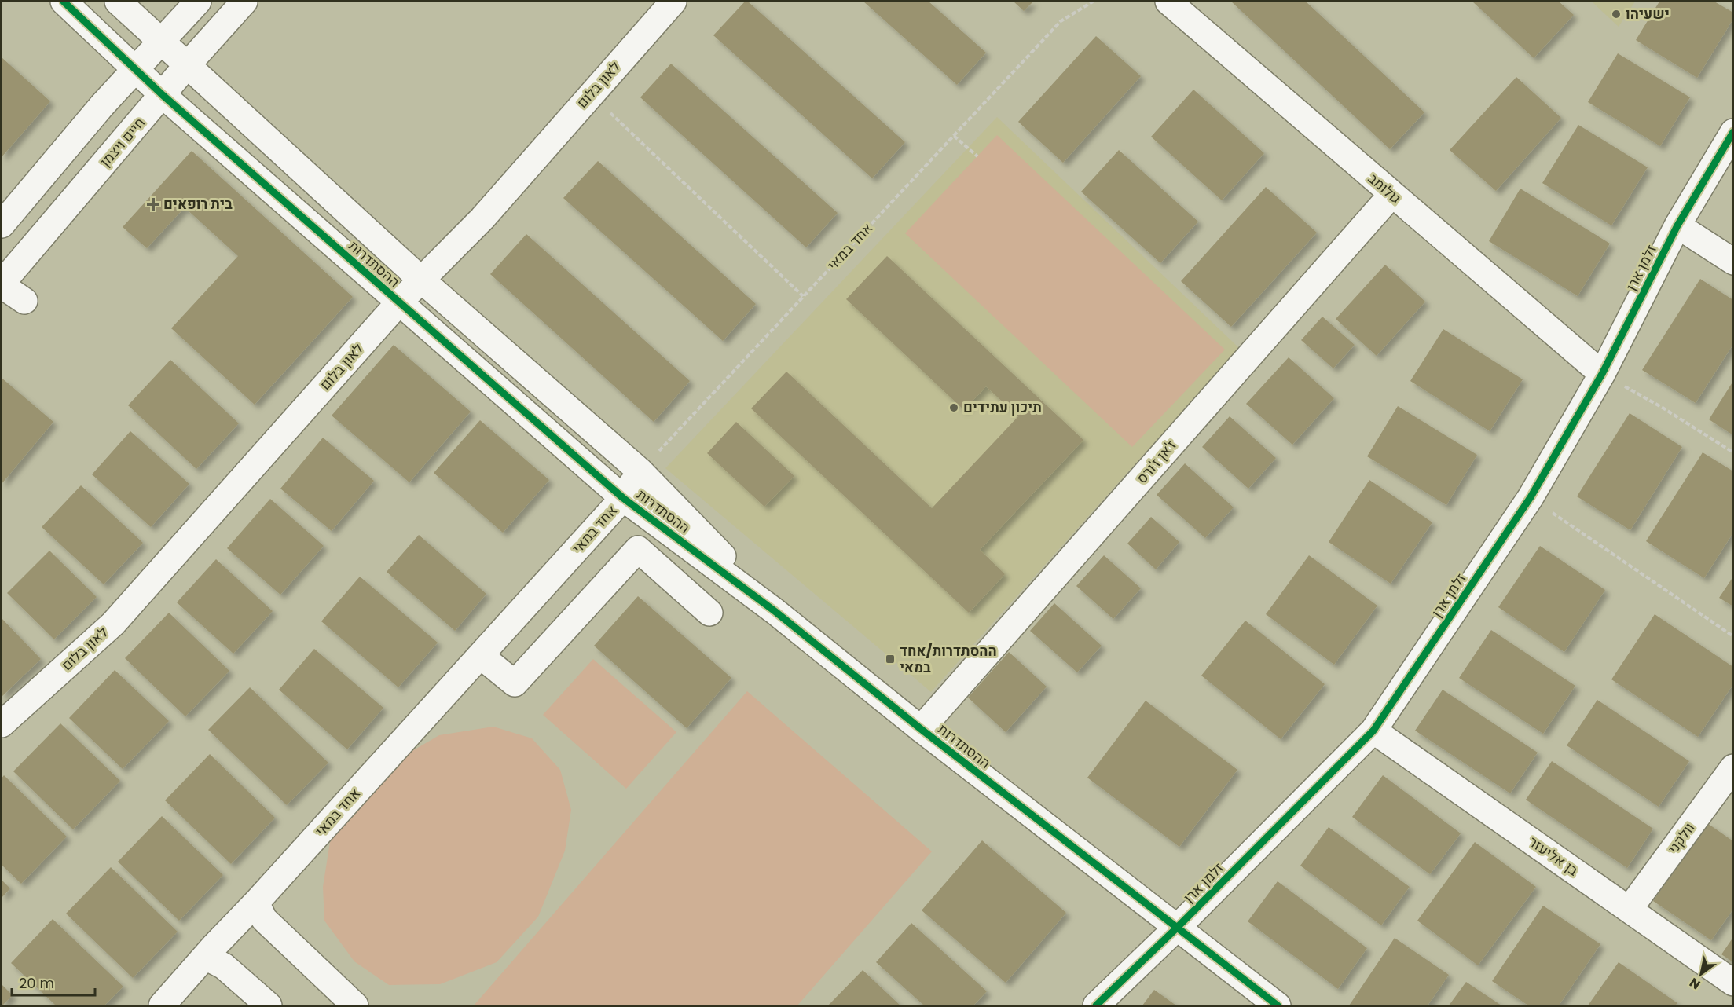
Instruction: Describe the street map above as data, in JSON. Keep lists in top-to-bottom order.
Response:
{
  "streets": {
    "street": [
      "לאון בלום",
      "חיים ויצמן",
      "גולומב",
      "אחד במאי",
      "ההסתדרות",
      "זלמן ארן",
      "ז'אן ז'ורס",
      "וולקני",
      "בן אליעזר"
    ]
  },
  "crossings": [
    ["לאון בלום", "ההסתדרות"],
    ["חיים ויצמן", "ההסתדרות"],
    ["גולומב", "זלמן ארן"],
    ["גולומב", "ז'אן ז'ורס"],
    ["אחד במאי", "ההסתדרות"],
    ["ההסתדרות", "זלמן ארן"],
    ["ההסתדרות", "ז'אן ז'ורס"],
    ["זלמן ארן", "בן אליעזר"],
    ["וולקני", "בן אליעזר"]
  ],
  "places": {
    "other": ["ישעיהו", "תיכון עתידים"],
    "health": ["בית רופאים"],
    "transit": ["ההסתדרות/אחד במאי"]
  },
  "scale_bar": "20 m",
  "north": "bottom left"
}
